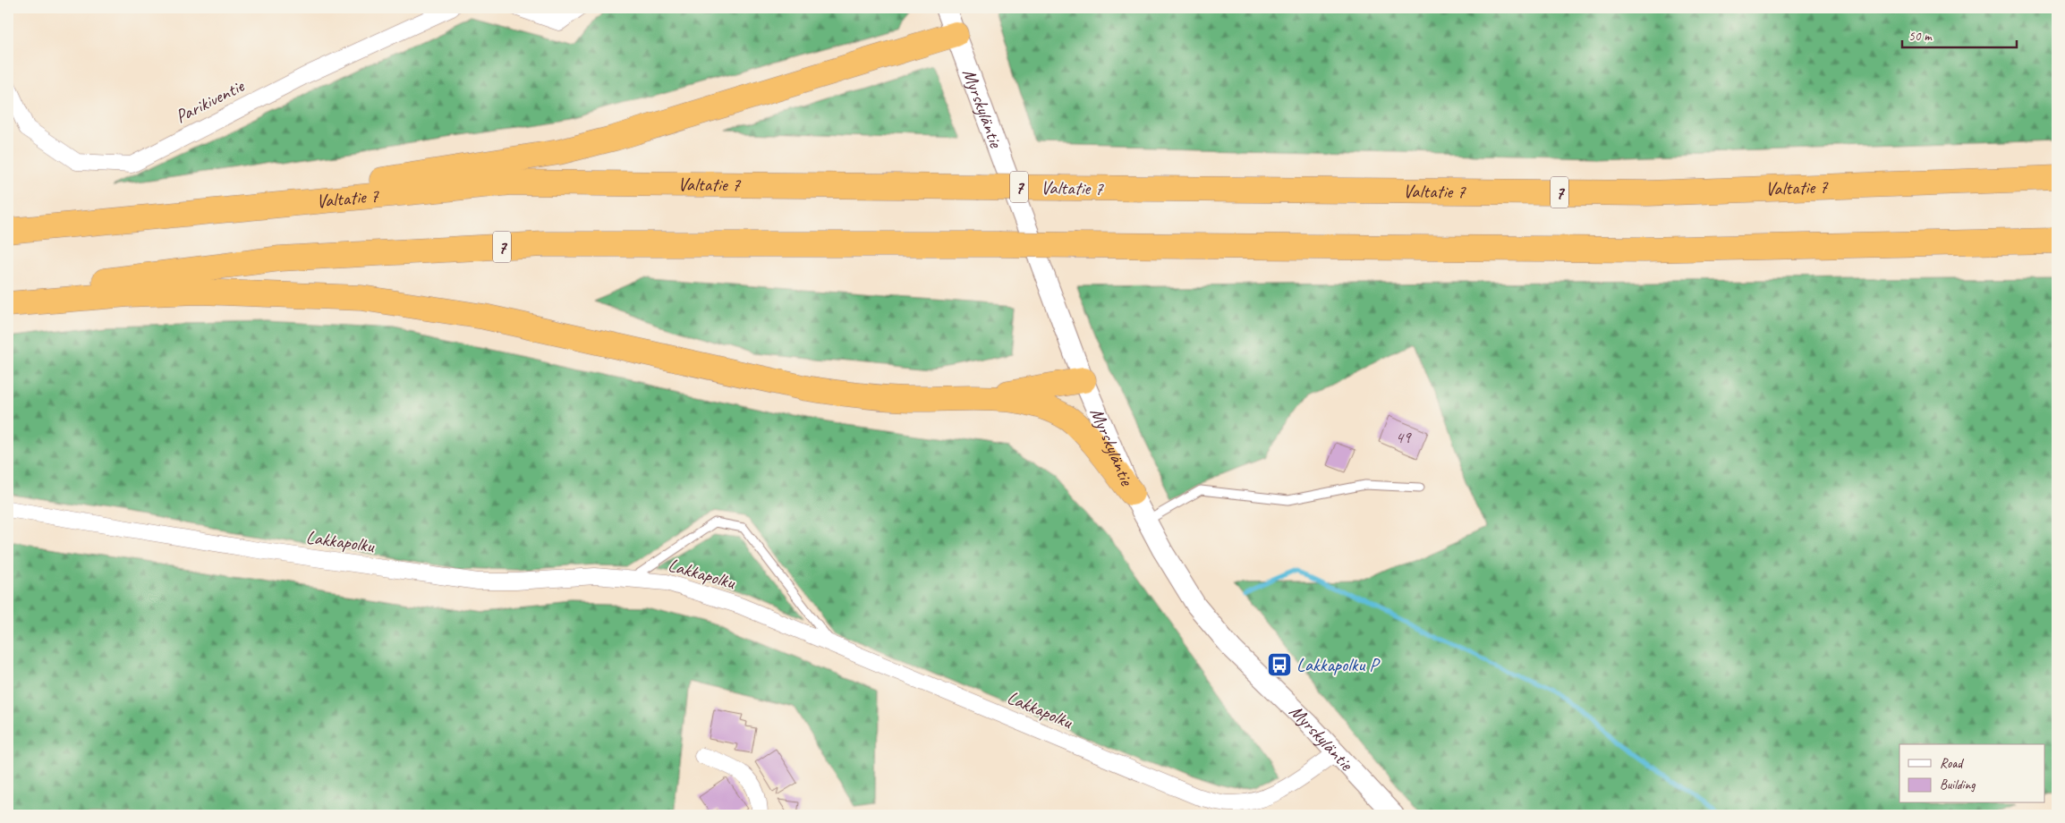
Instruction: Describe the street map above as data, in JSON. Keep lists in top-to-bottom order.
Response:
{
  "streets": {
    "highway": ["Valtatie 7", "7"],
    "street": ["Parikiventie", "Myrskyläntie", "Lakkapolku"]
  },
  "crossings": [
    ["Myrskyläntie", "Lakkapolku"]
  ],
  "places": {
    "bus stop": ["Lakkapolku P"]
  },
  "house_numbers": ["49"],
  "legend": ["Road", "Building"],
  "scale_bar": "50 m"
}
